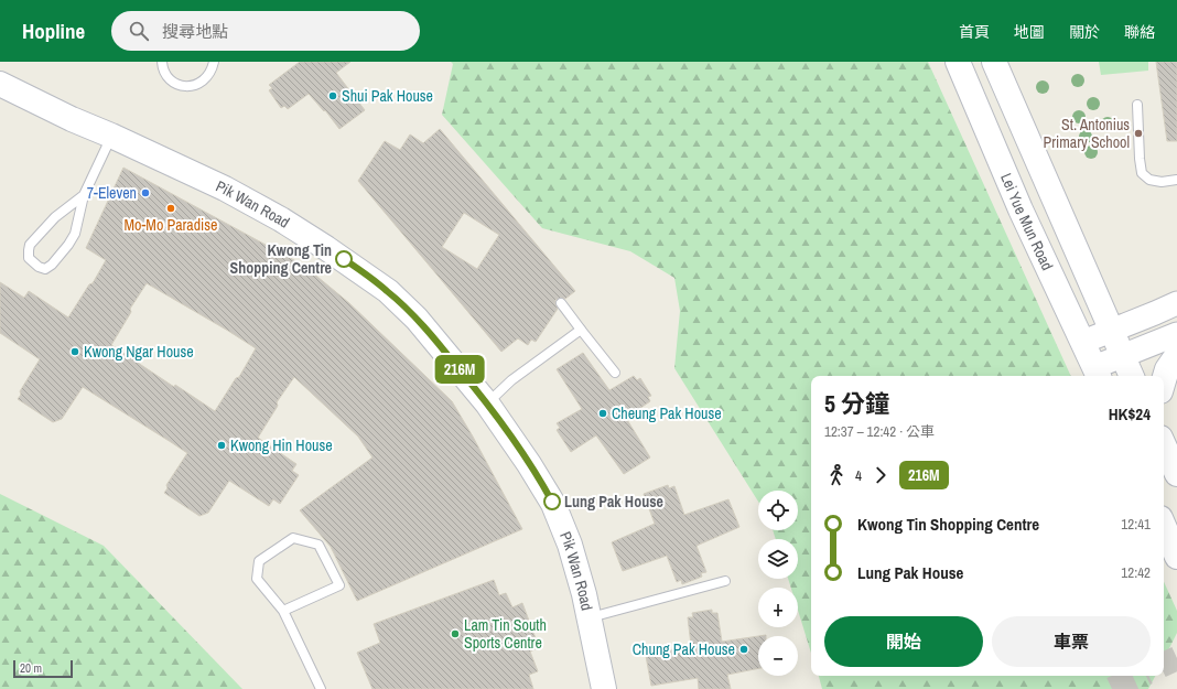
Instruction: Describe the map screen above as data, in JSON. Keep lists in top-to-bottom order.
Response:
{
  "streets": {
    "main road": ["Pik Wan Road", "Lei Yue Mun Road"]
  },
  "places": [
    "Shui Pak House",
    "St. Antonius Primary School",
    "7-Eleven",
    "Mo-Mo Paradise",
    "Kwong Tin Shopping Centre",
    "Kwong Ngar House",
    "Cheung Pak House",
    "Kwong Hin House",
    "Lung Pak House",
    "Lam Tin South Sports Centre",
    "Chung Pak House"
  ],
  "lines": ["bus line 216M"],
  "scale_bar": "20 m",
  "page": {
    "header": "Hopline",
    "search": "搜尋地點",
    "nav": [
      "首頁",
      "地圖",
      "關於",
      "聯絡"
    ],
    "on_map": "216M",
    "heading": ["5 分鐘", "12:37 – 12:42 · 公車", "HK$24"],
    "legs": ["4", "216M"],
    "map_buttons": ["+", "−"],
    "list": [
      {
        "name": "Kwong Tin Shopping Centre",
        "value": "12:41"
      },
      {
        "name": "Lung Pak House",
        "value": "12:42"
      }
    ],
    "buttons": ["開始", "車票"],
    "scale": "20 m"
  }
}
